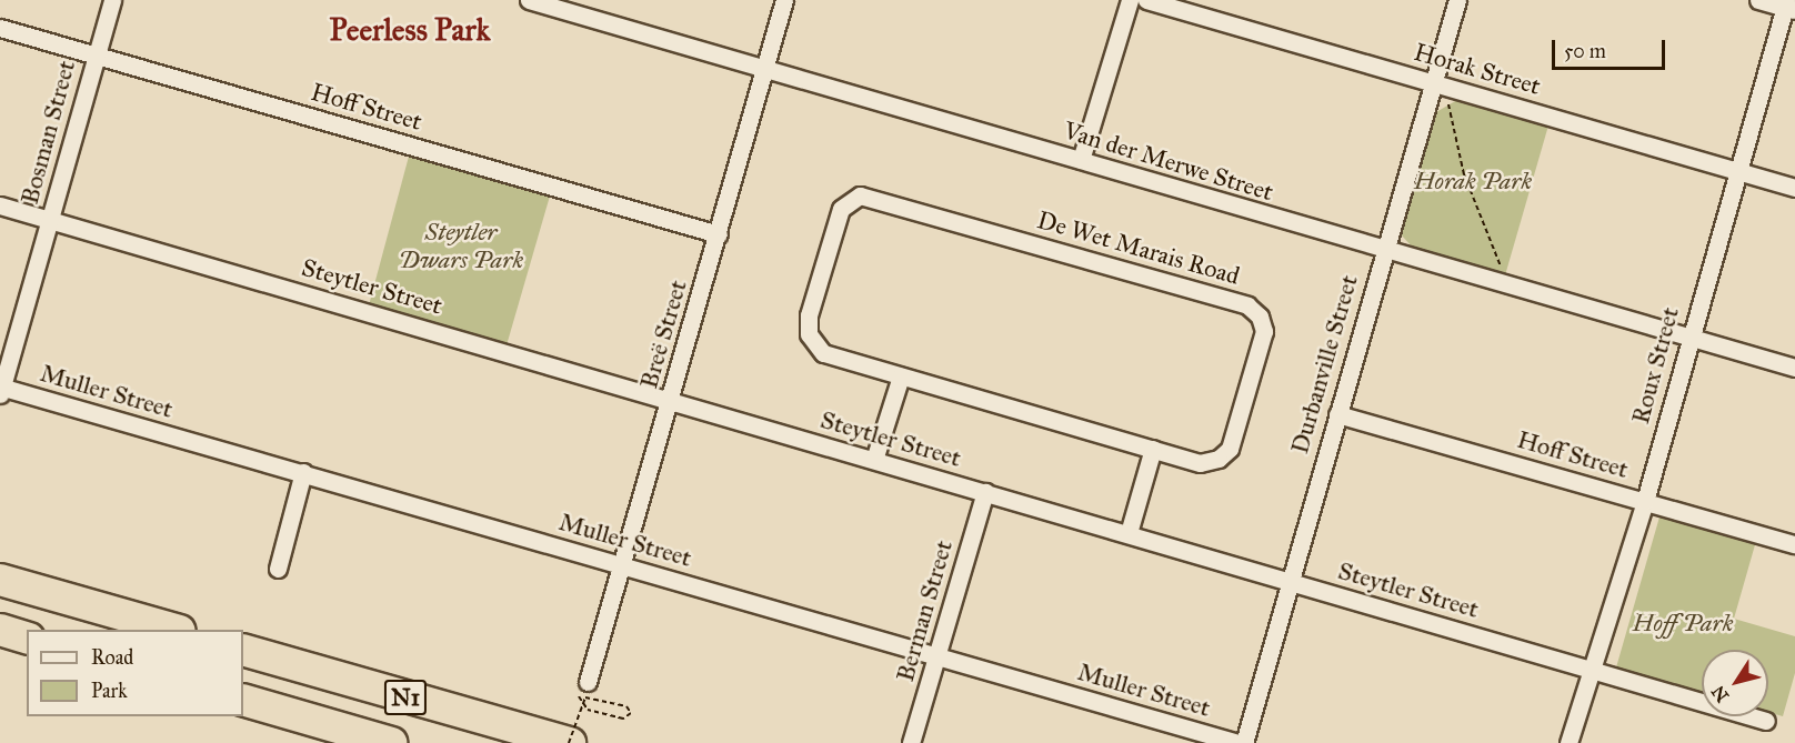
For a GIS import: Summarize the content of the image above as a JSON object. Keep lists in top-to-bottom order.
{
  "streets": {
    "highway": ["N1"],
    "street": [
      "Horak Street",
      "Hoff Street",
      "Bosman Street",
      "Van der Merwe Street",
      "De Wet Marais Road",
      "Steytler Street",
      "Breë Street",
      "Durbanville Street",
      "Roux Street",
      "Muller Street",
      "Berman Street"
    ]
  },
  "crossings": [
    ["Horak Street", "Durbanville Street"],
    ["Horak Street", "Roux Street"],
    ["Hoff Street", "Bosman Street"],
    ["Hoff Street", "Breë Street"],
    ["Hoff Street", "Durbanville Street"],
    ["Hoff Street", "Roux Street"],
    ["Bosman Street", "Steytler Street"],
    ["Bosman Street", "Muller Street"],
    ["Van der Merwe Street", "Breë Street"],
    ["Van der Merwe Street", "Durbanville Street"],
    ["Van der Merwe Street", "Roux Street"],
    ["Steytler Street", "Breë Street"],
    ["Steytler Street", "Durbanville Street"],
    ["Steytler Street", "Roux Street"],
    ["Steytler Street", "Berman Street"],
    ["Breë Street", "Muller Street"],
    ["Muller Street", "Berman Street"]
  ],
  "districts": ["Peerless Park"],
  "parks": ["Horak Park", "Steytler Dwars Park", "Hoff Park"],
  "legend": ["Road", "Park"],
  "scale_bar": "50 m",
  "north": "bottom left"
}
